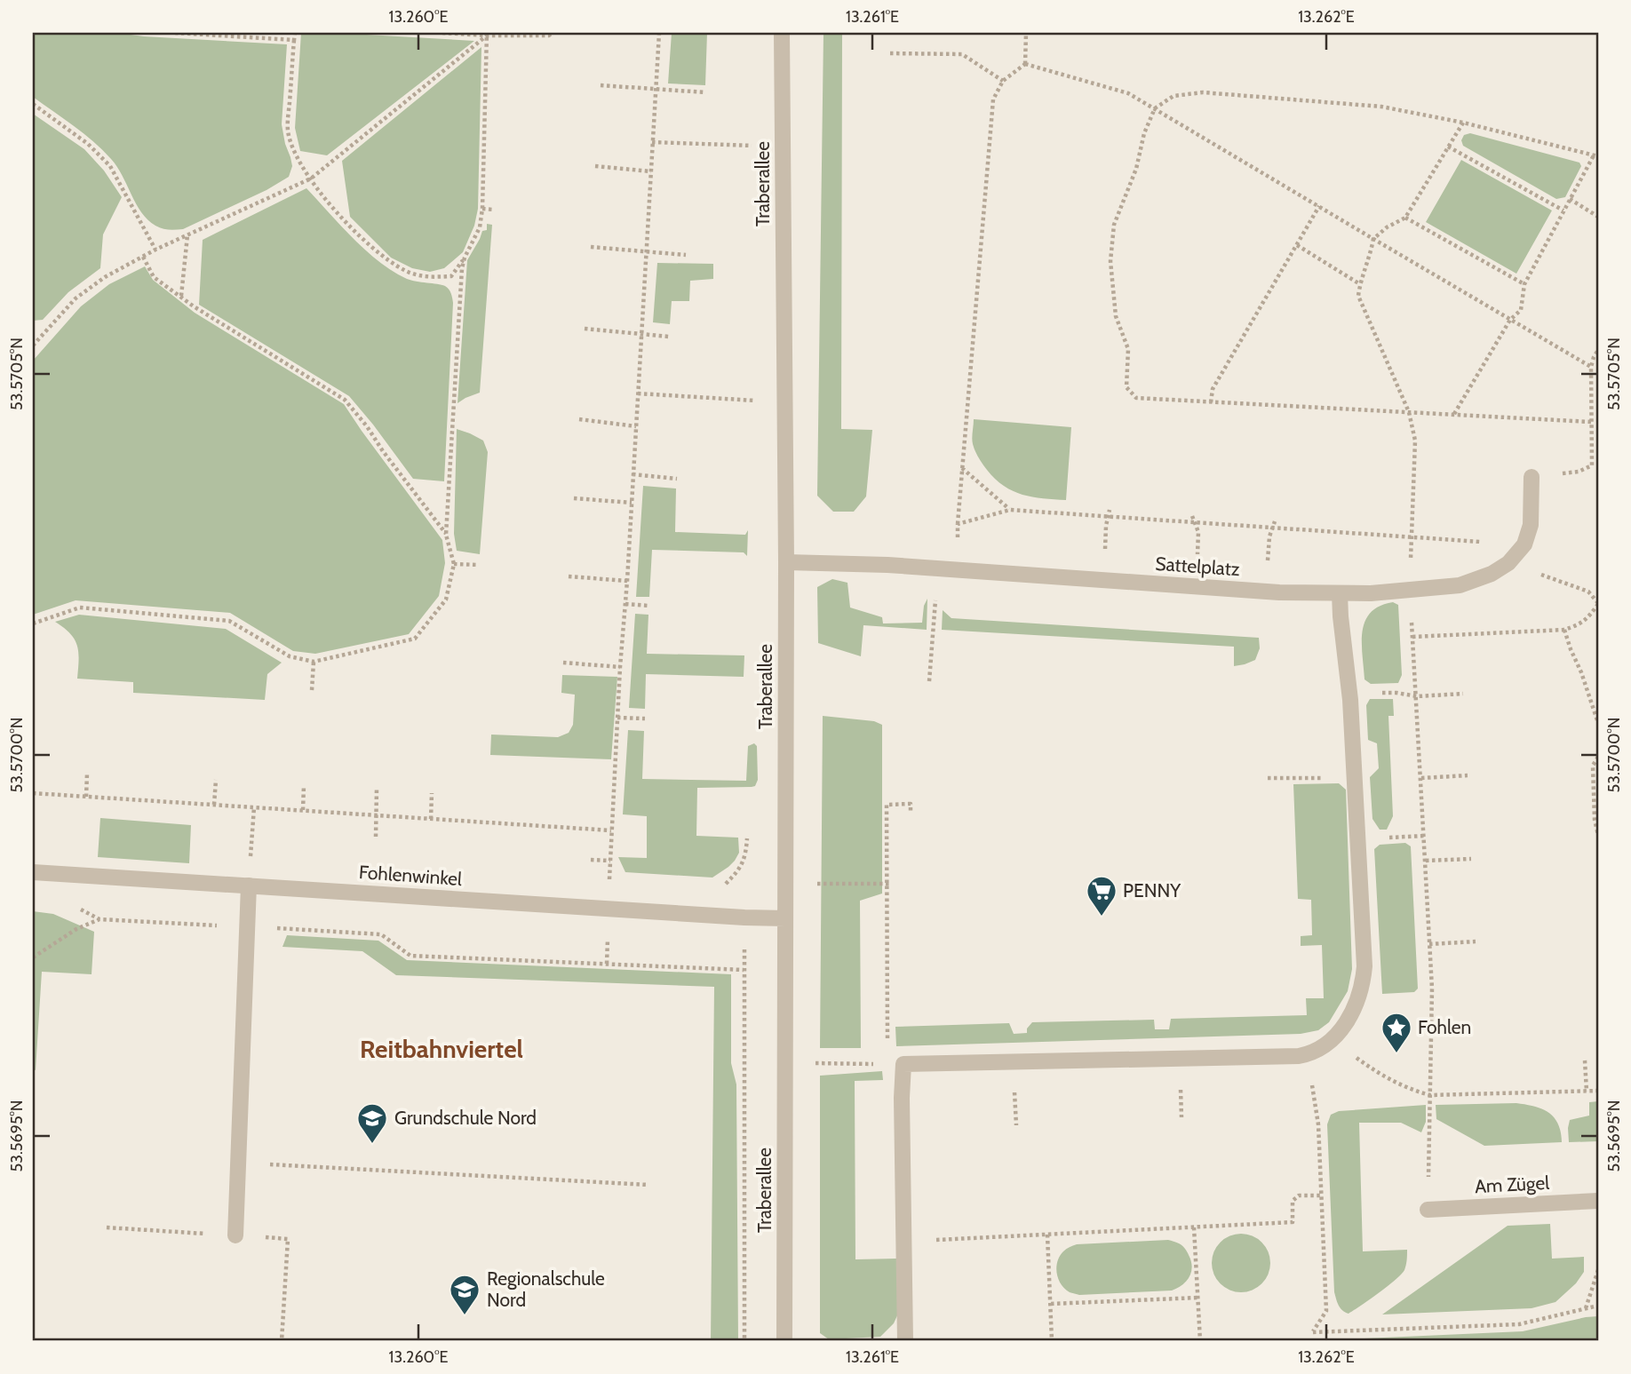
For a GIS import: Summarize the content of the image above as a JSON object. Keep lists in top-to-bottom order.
{
  "streets": {
    "street": [
      "Traberallee",
      "Sattelplatz",
      "Fohlenwinkel",
      "Am Zügel"
    ]
  },
  "crossings": [
    ["Traberallee", "Sattelplatz"],
    ["Traberallee", "Fohlenwinkel"]
  ],
  "districts": ["Reitbahnviertel"],
  "places": {
    "supermarket": ["PENNY"],
    "place": ["Fohlen"],
    "school or university": ["Grundschule Nord", "Regionalschule Nord"]
  },
  "coordinates": [
    "13.260°E",
    "13.261°E",
    "13.262°E",
    "53.5705°N",
    "53.5700°N",
    "53.5695°N"
  ]
}
